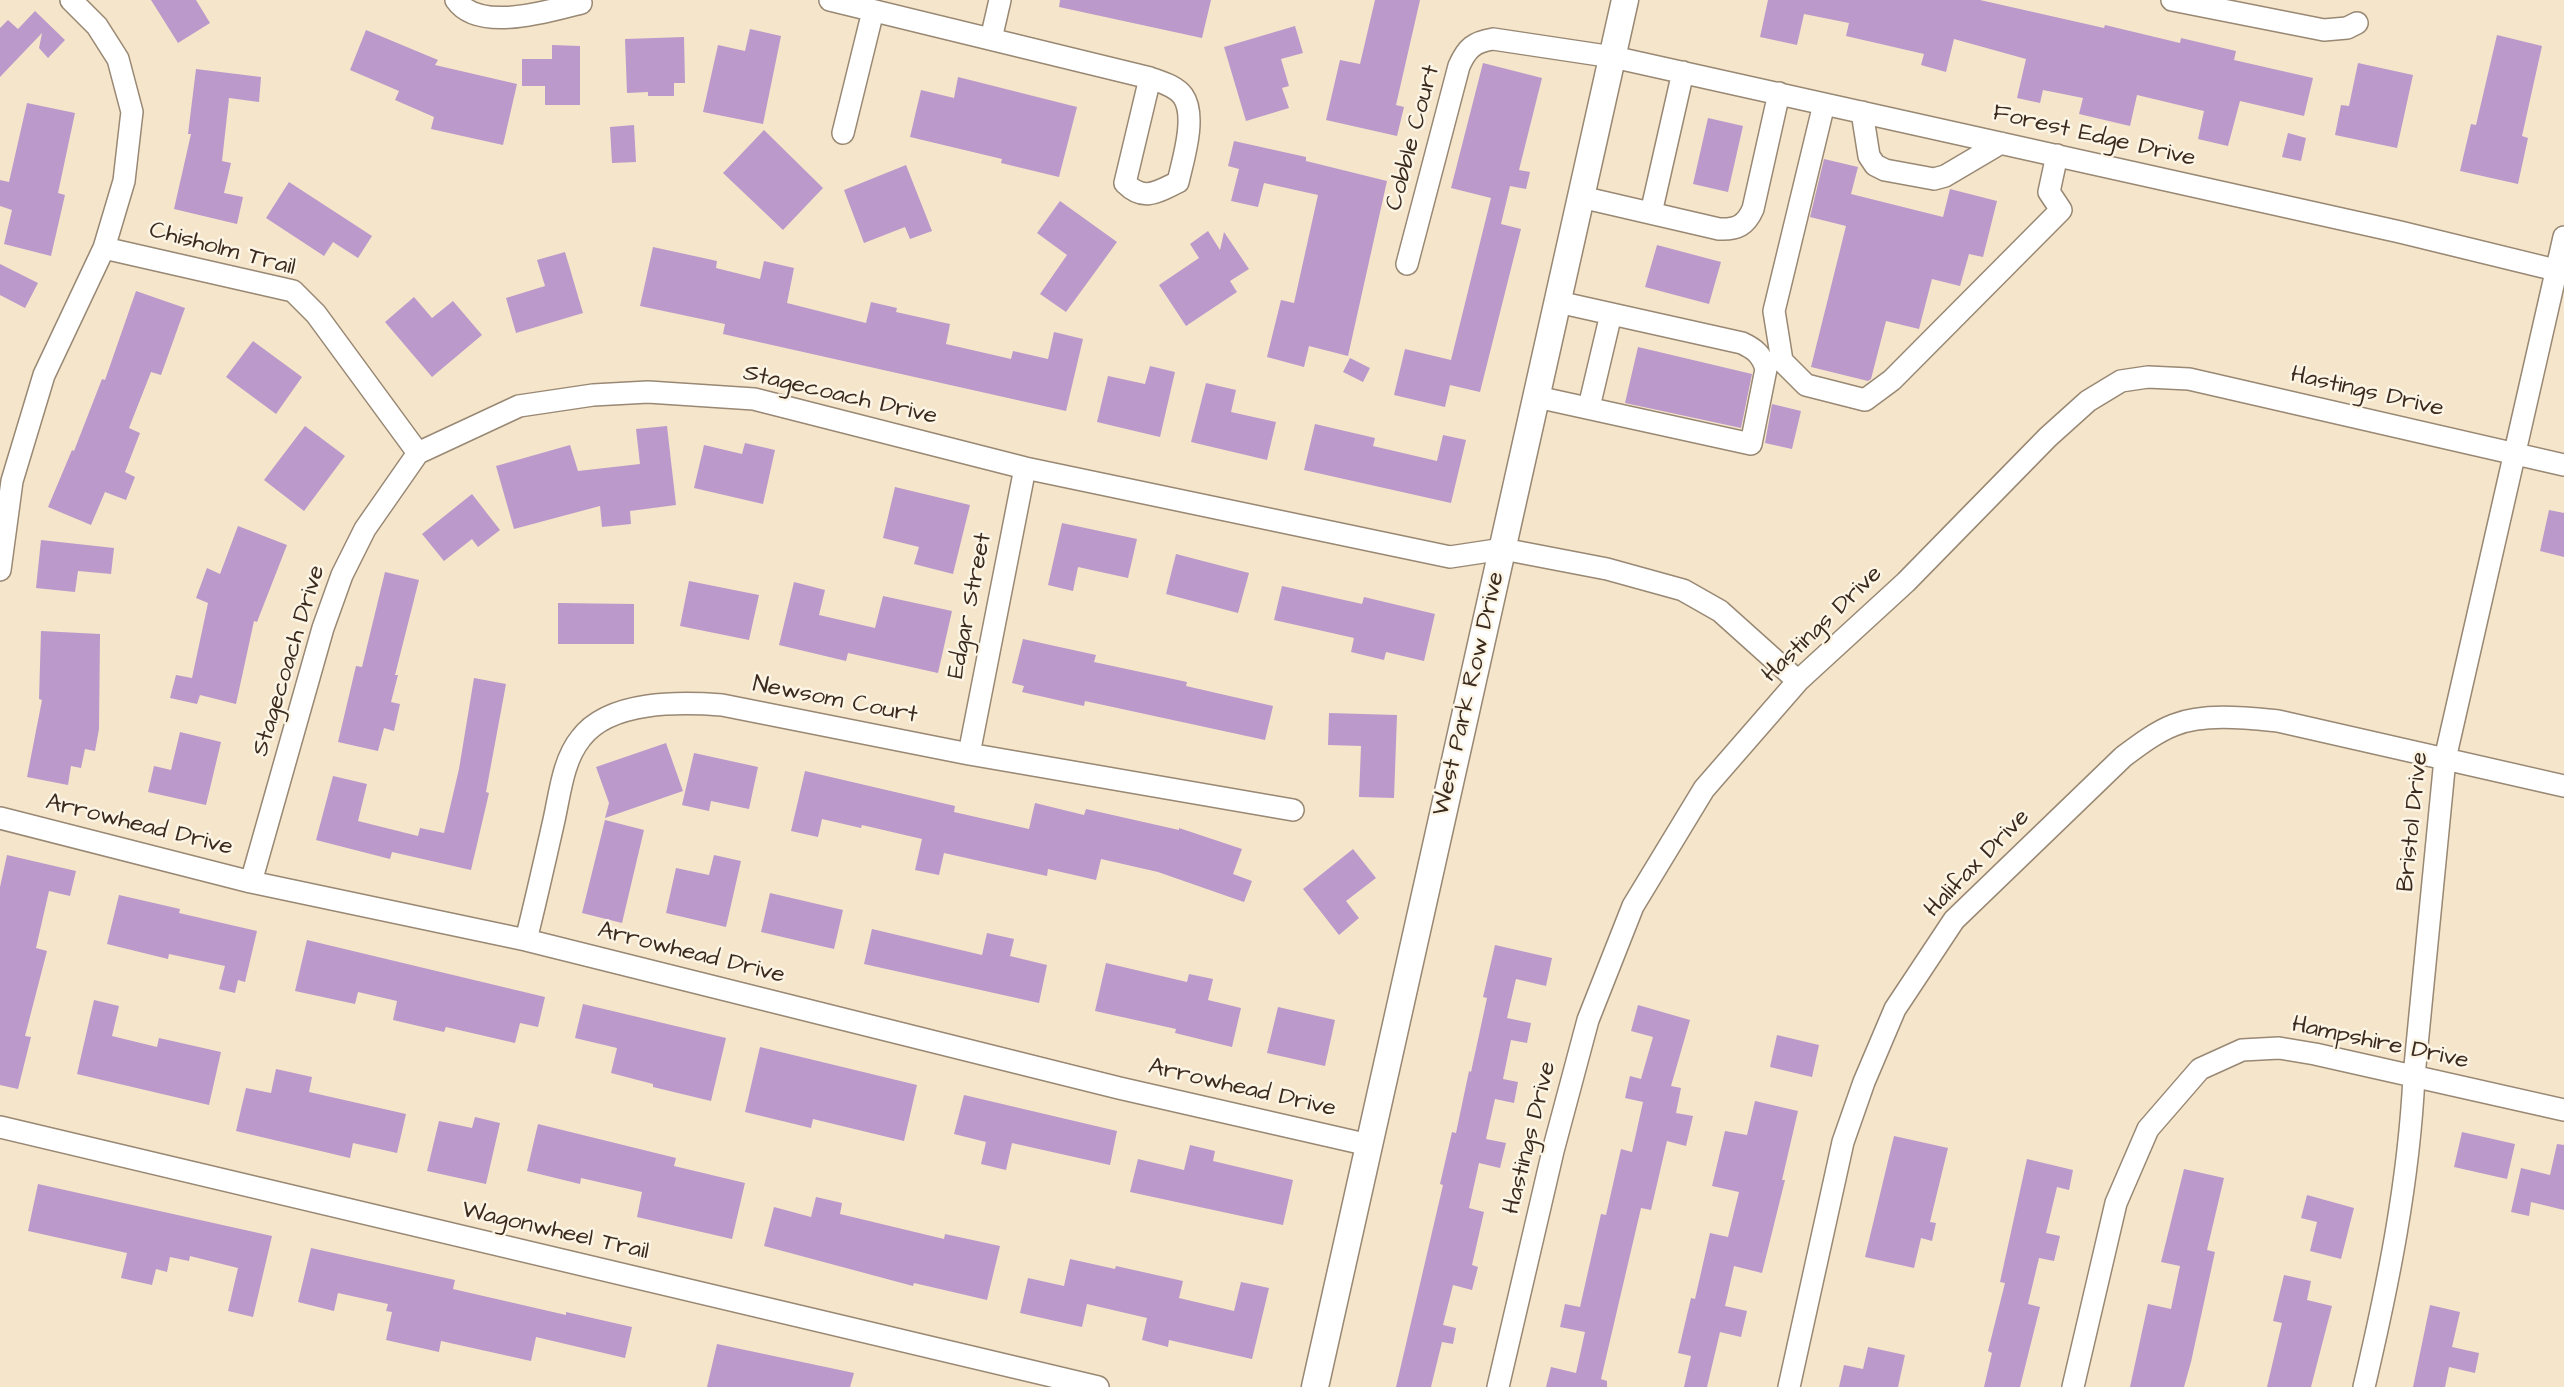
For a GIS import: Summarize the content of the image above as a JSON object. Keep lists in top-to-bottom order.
{
  "streets": {
    "main road": ["West Park Row Drive"],
    "street": [
      "Forest Edge Drive",
      "Cobble Court",
      "Chisholm Trail",
      "Hastings Drive",
      "Stagecoach Drive",
      "Edgar Street",
      "Newsom Court",
      "Bristol Drive",
      "Arrowhead Drive",
      "Halifax Drive",
      "Hampshire Drive",
      "Wagonwheel Trail"
    ]
  },
  "crossings": [
    ["Forest Edge Drive", "Cobble Court"],
    ["Forest Edge Drive", "West Park Row Drive"],
    ["Forest Edge Drive", "Bristol Drive"],
    ["Cobble Court", "West Park Row Drive"],
    ["Chisholm Trail", "Stagecoach Drive"],
    ["Hastings Drive", "Stagecoach Drive"],
    ["Hastings Drive", "Bristol Drive"],
    ["Stagecoach Drive", "Edgar Street"],
    ["Stagecoach Drive", "West Park Row Drive"],
    ["Stagecoach Drive", "Arrowhead Drive"],
    ["Edgar Street", "Newsom Court"],
    ["West Park Row Drive", "Arrowhead Drive"],
    ["Newsom Court", "Arrowhead Drive"],
    ["Bristol Drive", "Halifax Drive"],
    ["Bristol Drive", "Hampshire Drive"]
  ]
}
